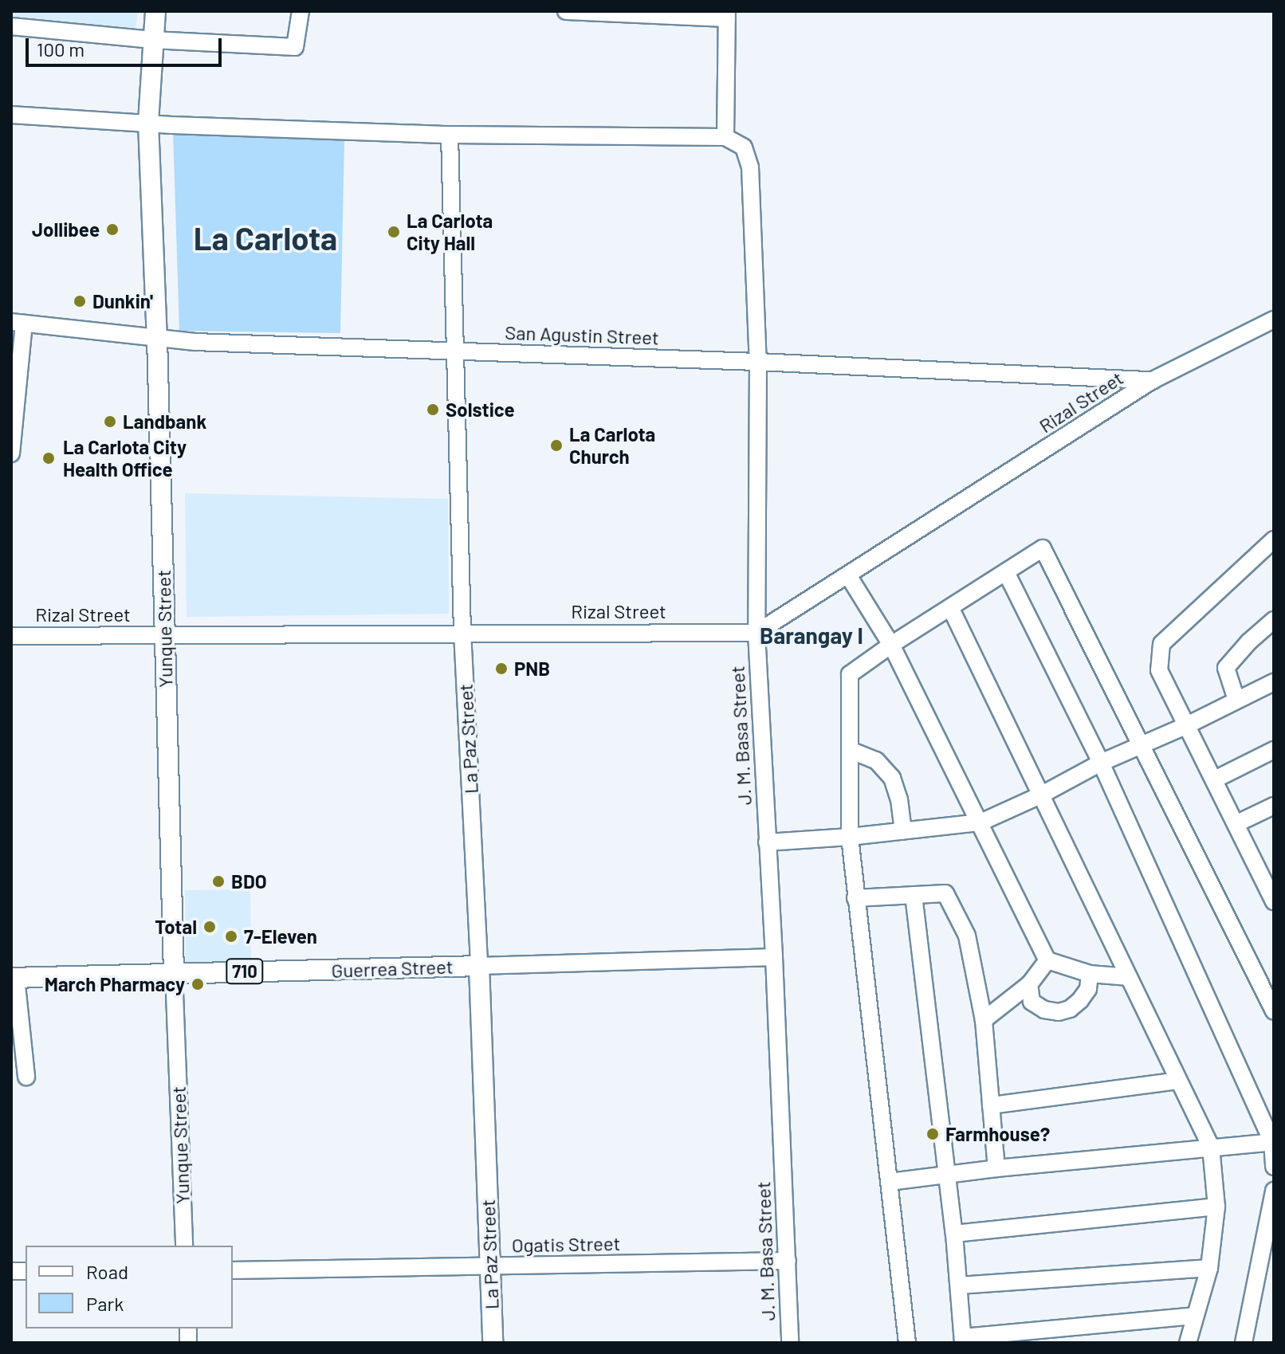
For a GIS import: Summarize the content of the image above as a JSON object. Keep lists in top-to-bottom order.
{
  "streets": {
    "main road": [
      "Yunque Street",
      "La Paz Street",
      "Guerrea Street",
      "710"
    ],
    "street": [
      "San Agustin Street",
      "Rizal Street",
      "J. M. Basa Street",
      "Ogatis Street"
    ]
  },
  "crossings": [
    ["San Agustin Street", "Rizal Street"],
    ["San Agustin Street", "Yunque Street"],
    ["San Agustin Street", "J. M. Basa Street"],
    ["San Agustin Street", "La Paz Street"],
    ["Rizal Street", "Yunque Street"],
    ["Rizal Street", "J. M. Basa Street"],
    ["Rizal Street", "La Paz Street"],
    ["Yunque Street", "Guerrea Street"],
    ["J. M. Basa Street", "Guerrea Street"],
    ["J. M. Basa Street", "Ogatis Street"],
    ["La Paz Street", "Guerrea Street"],
    ["La Paz Street", "Ogatis Street"]
  ],
  "districts": ["La Carlota", "Barangay I"],
  "places": [
    "Jollibee",
    "La Carlota City Hall",
    "Dunkin'",
    "Solstice",
    "Landbank",
    "La Carlota Church",
    "La Carlota City Health Office",
    "PNB",
    "BDO",
    "Total",
    "7-Eleven",
    "March Pharmacy",
    "Farmhouse?"
  ],
  "legend": ["Road", "Park"],
  "scale_bar": "100 m"
}
